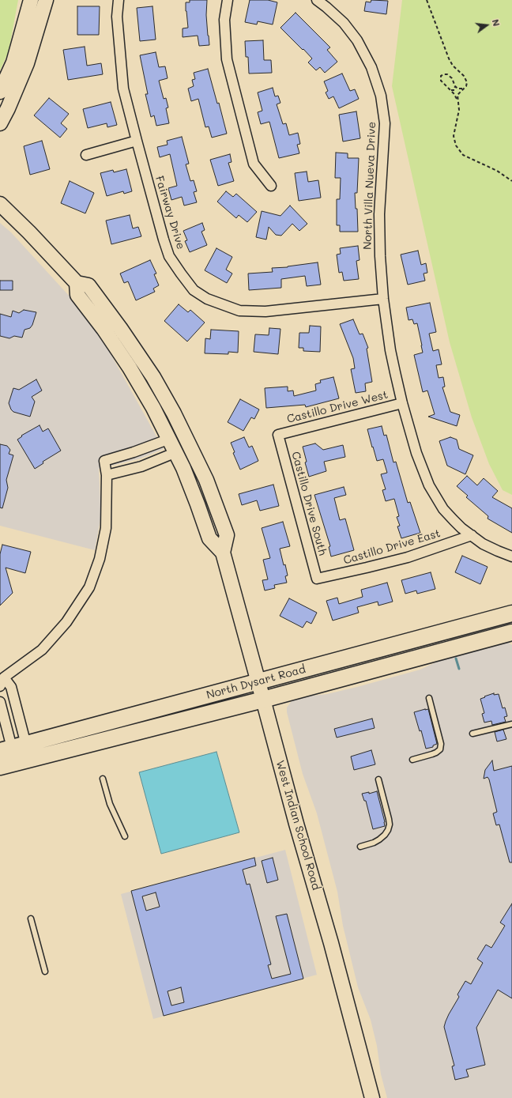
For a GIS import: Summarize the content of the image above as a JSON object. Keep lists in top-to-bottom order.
{
  "streets": {
    "main road": ["North Dysart Road", "West Indian School Road"],
    "street": [
      "North Villa Nueva Drive",
      "Fairway Drive",
      "Castillo Drive West",
      "Castillo Drive South",
      "Castillo Drive East"
    ]
  },
  "crossings": [
    ["North Villa Nueva Drive", "Fairway Drive"],
    ["North Villa Nueva Drive", "Castillo Drive West"],
    ["North Villa Nueva Drive", "Castillo Drive East"],
    ["Castillo Drive West", "Castillo Drive South"],
    ["Castillo Drive South", "Castillo Drive East"],
    ["North Dysart Road", "West Indian School Road"]
  ],
  "north": "right"
}
